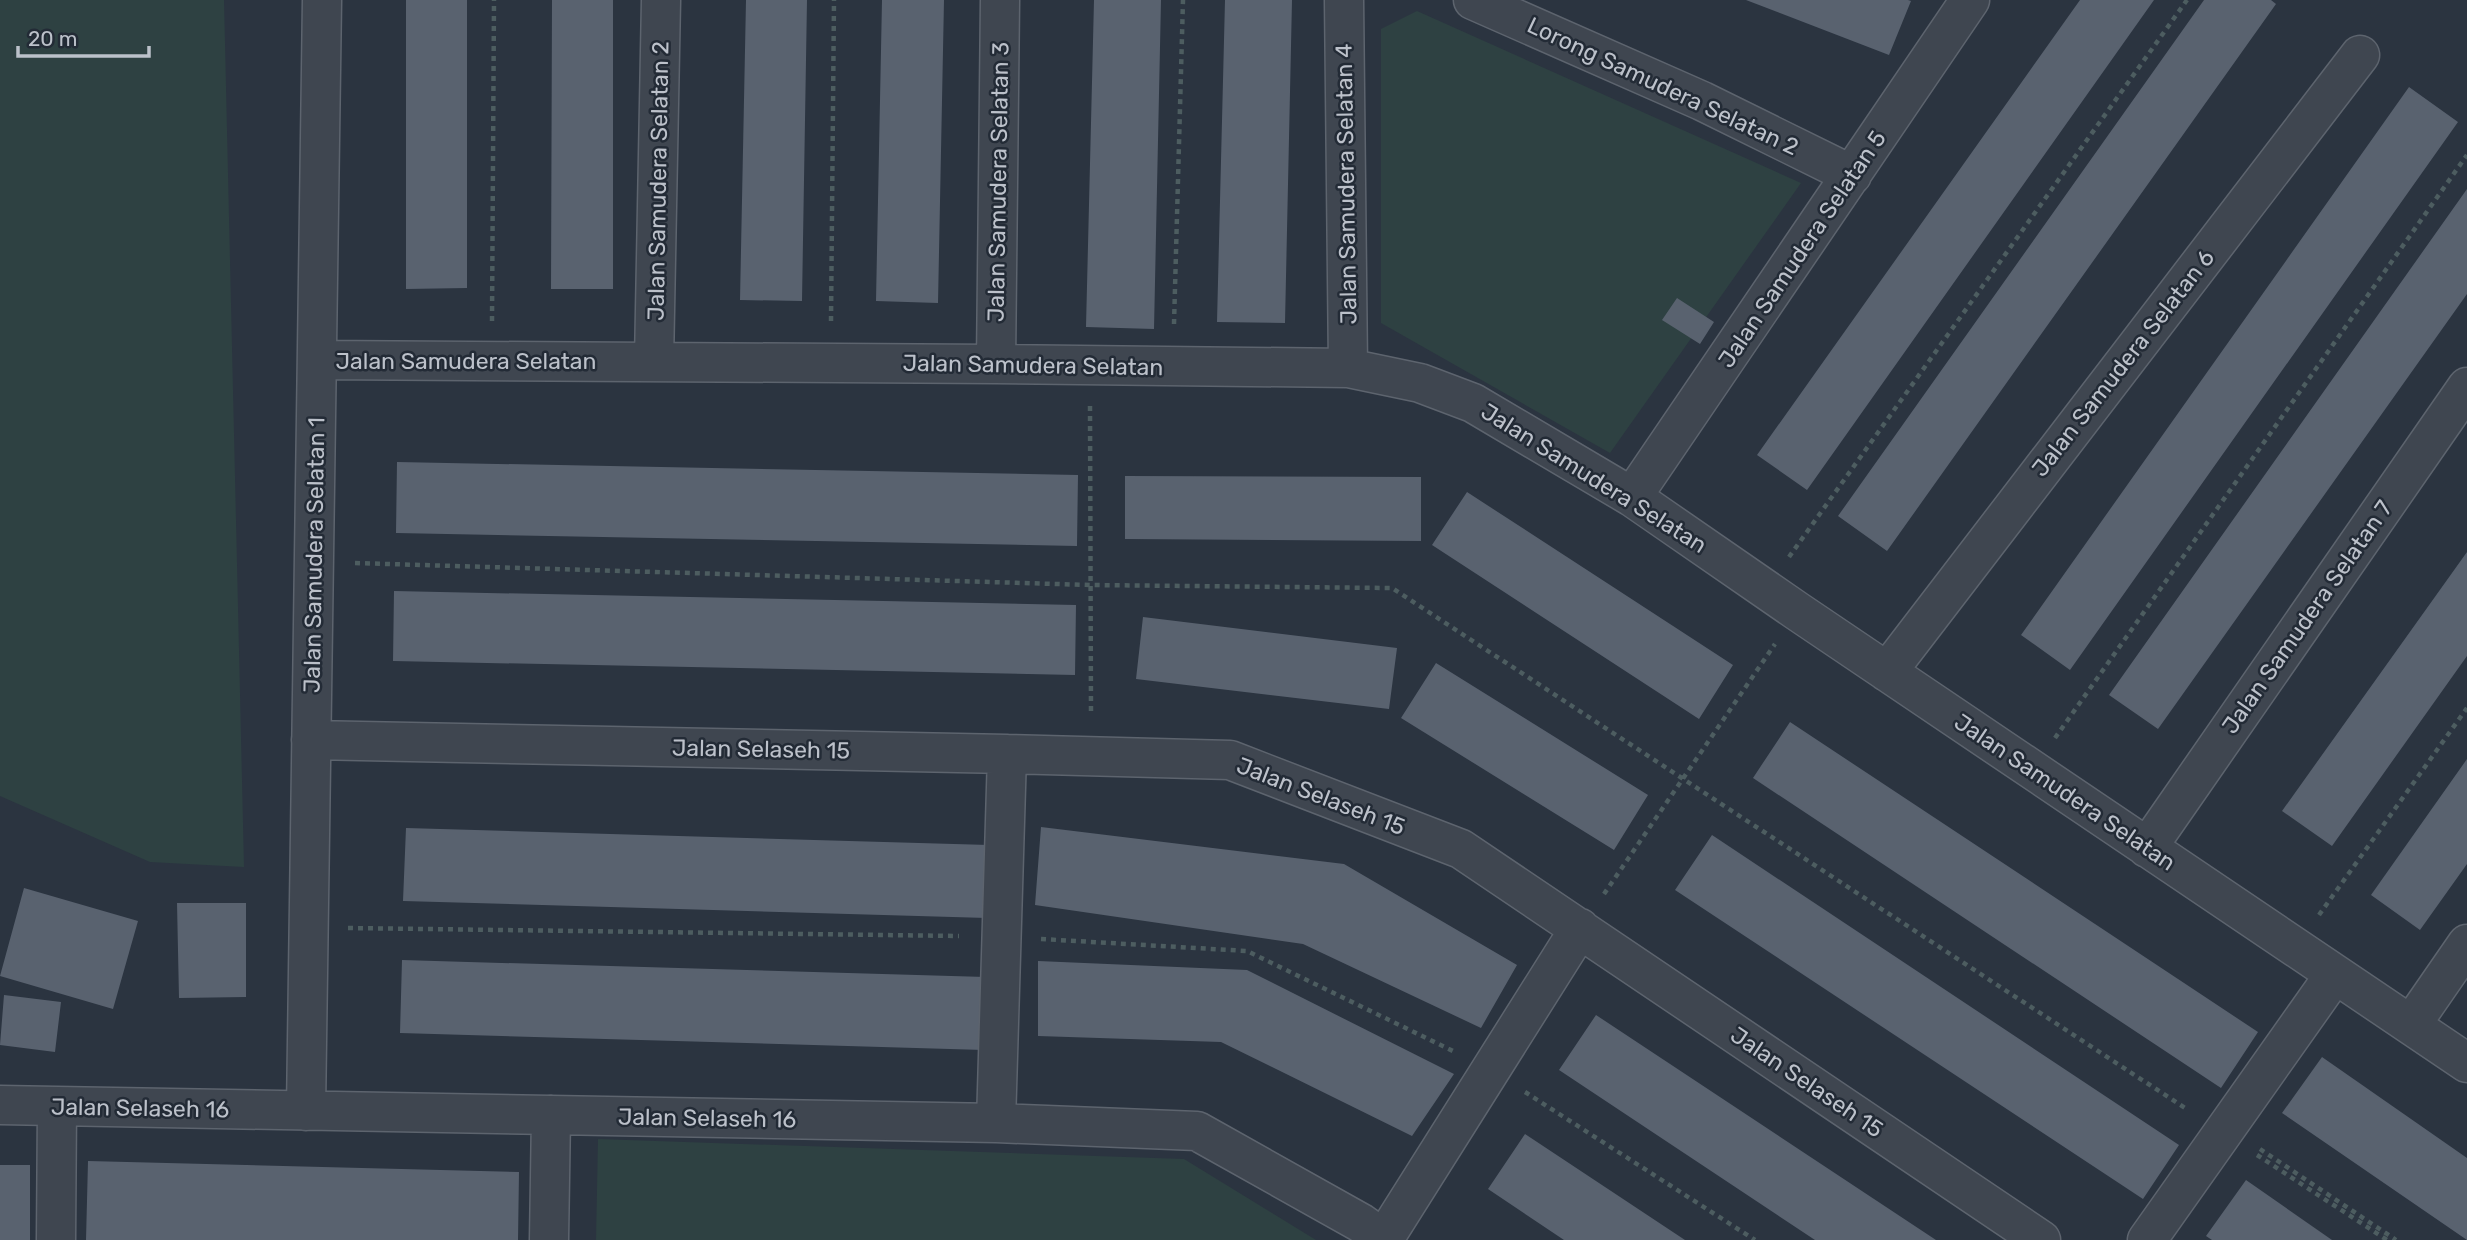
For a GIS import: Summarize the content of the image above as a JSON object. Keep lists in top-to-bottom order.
{
  "streets": {
    "street": [
      "Lorong Samudera Selatan 2",
      "Jalan Samudera Selatan 2",
      "Jalan Samudera Selatan 3",
      "Jalan Samudera Selatan 4",
      "Jalan Samudera Selatan 5",
      "Jalan Samudera Selatan",
      "Jalan Samudera Selatan 6",
      "Jalan Samudera Selatan 1",
      "Jalan Samudera Selatan 7",
      "Jalan Selaseh 15",
      "Jalan Selaseh 16"
    ]
  },
  "crossings": [
    ["Lorong Samudera Selatan 2", "Jalan Samudera Selatan 5"],
    ["Jalan Samudera Selatan 2", "Jalan Samudera Selatan"],
    ["Jalan Samudera Selatan 3", "Jalan Samudera Selatan"],
    ["Jalan Samudera Selatan 4", "Jalan Samudera Selatan"],
    ["Jalan Samudera Selatan 5", "Jalan Samudera Selatan"],
    ["Jalan Samudera Selatan", "Jalan Samudera Selatan 6"],
    ["Jalan Samudera Selatan", "Jalan Samudera Selatan 1"],
    ["Jalan Samudera Selatan", "Jalan Samudera Selatan 7"],
    ["Jalan Samudera Selatan 1", "Jalan Selaseh 15"],
    ["Jalan Samudera Selatan 1", "Jalan Selaseh 16"]
  ],
  "scale_bar": "20 m"
}
